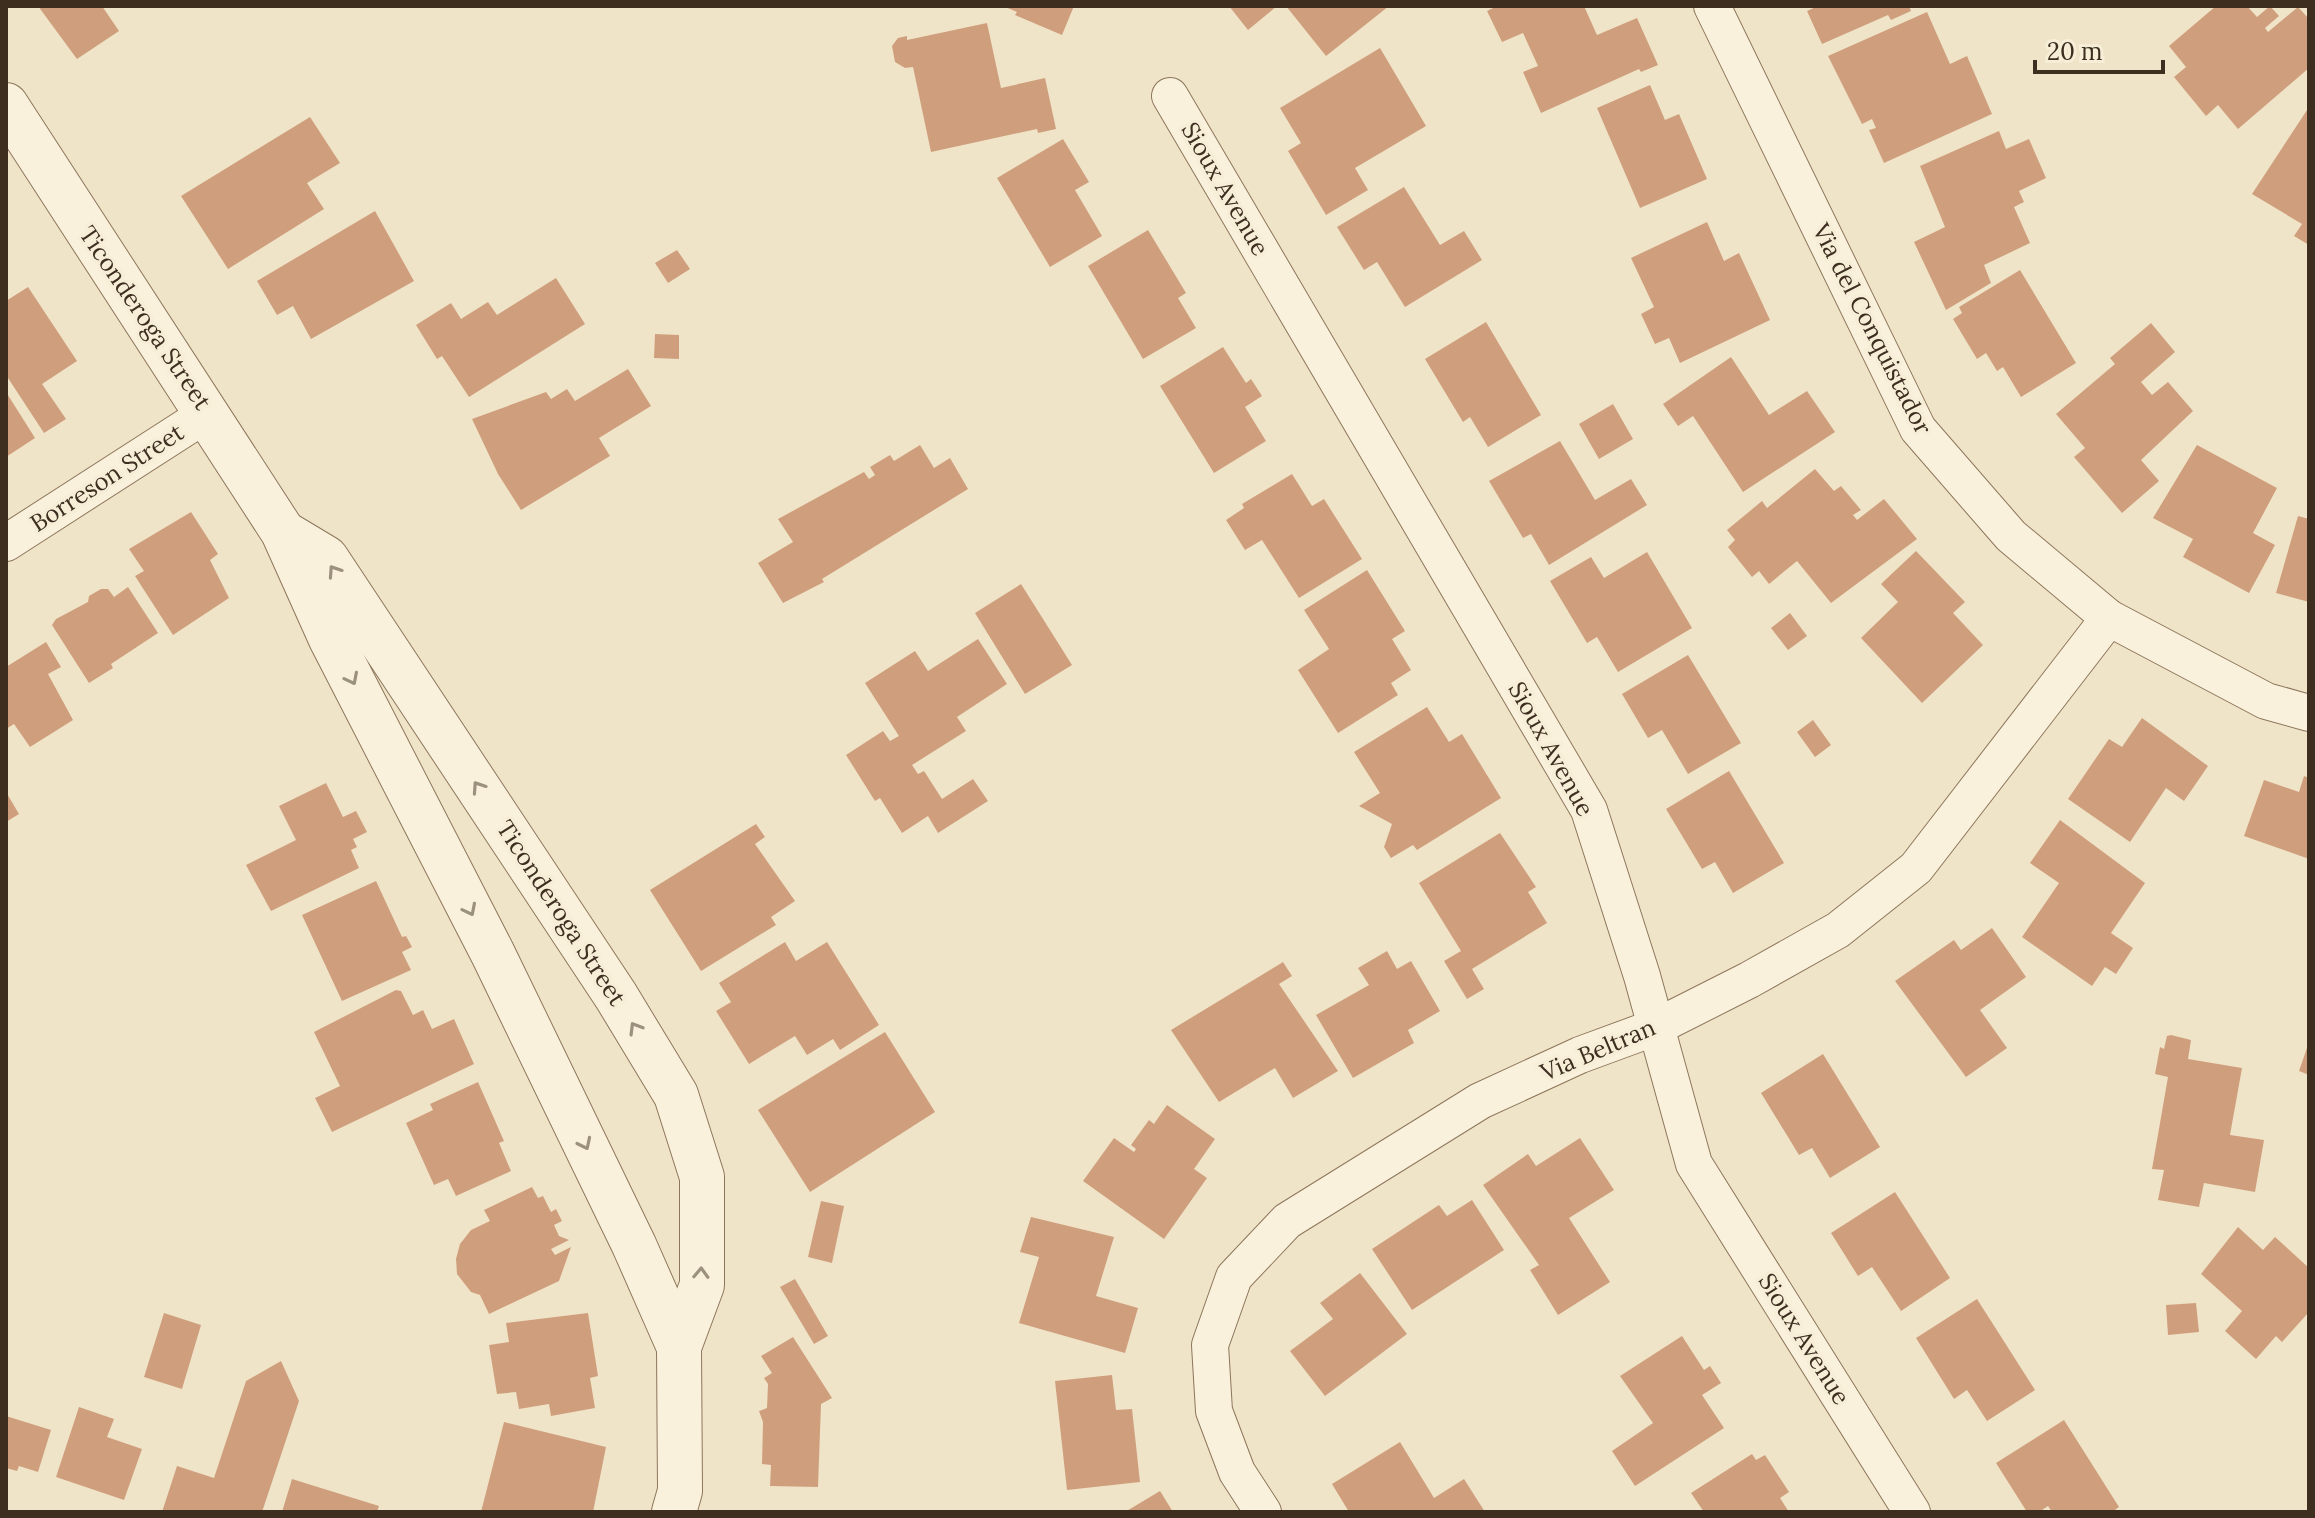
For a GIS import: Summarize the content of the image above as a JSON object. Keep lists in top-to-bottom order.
{
  "streets": {
    "street": [
      "Sioux Avenue",
      "Ticonderoga Street",
      "Via del Conquistador",
      "Borreson Street",
      "Via Beltran"
    ]
  },
  "crossings": [
    ["Sioux Avenue", "Via Beltran"],
    ["Ticonderoga Street", "Borreson Street"],
    ["Via del Conquistador", "Via Beltran"]
  ],
  "scale_bar": "20 m"
}
